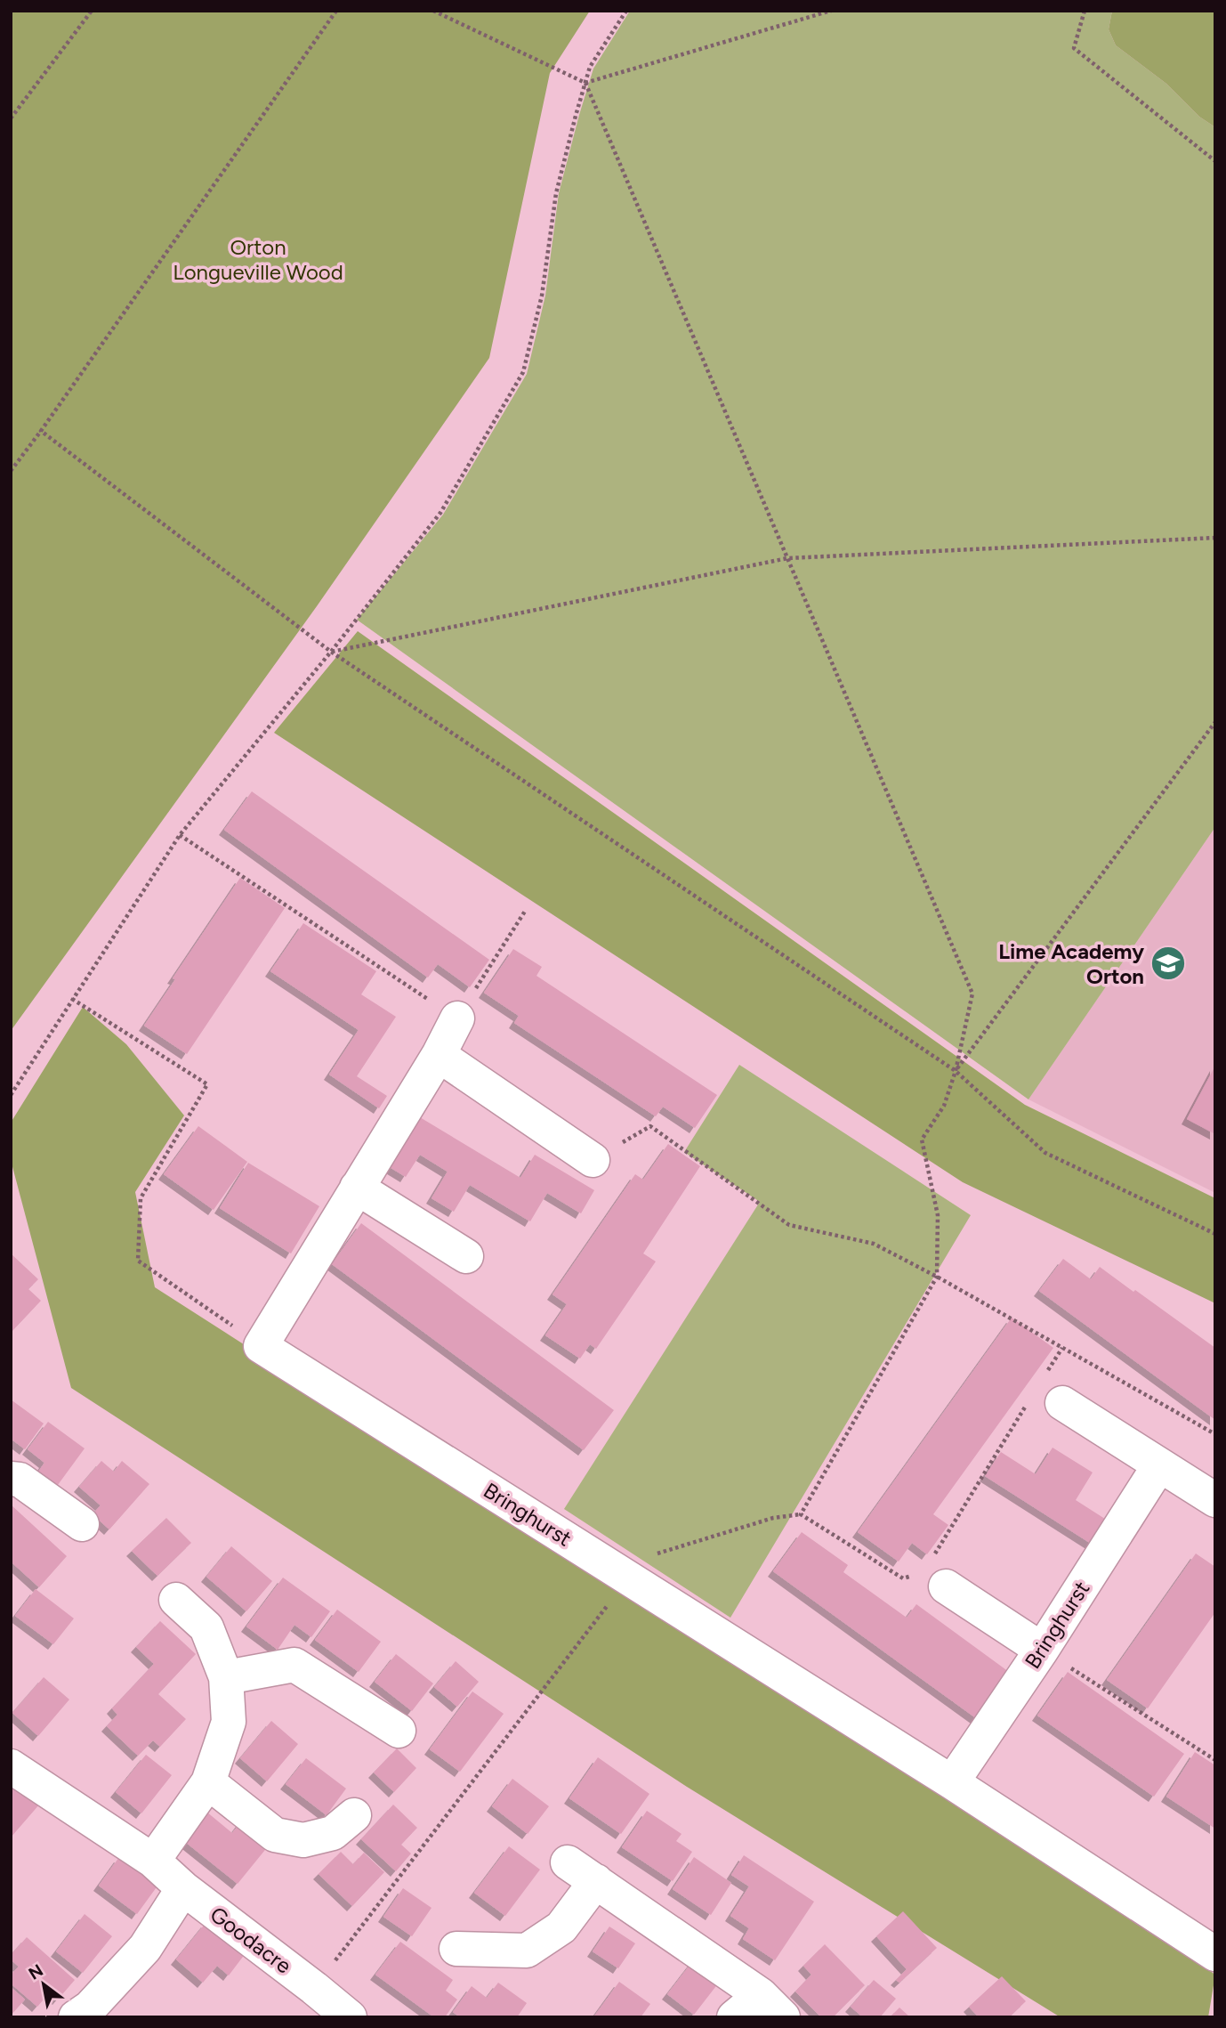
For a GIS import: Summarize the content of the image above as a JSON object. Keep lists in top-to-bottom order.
{
  "streets": {
    "street": ["Bringhurst", "Goodacre"]
  },
  "parks": ["Orton Longueville Wood"],
  "places": {
    "school or university": ["Lime Academy Orton"]
  },
  "north": "top left"
}
